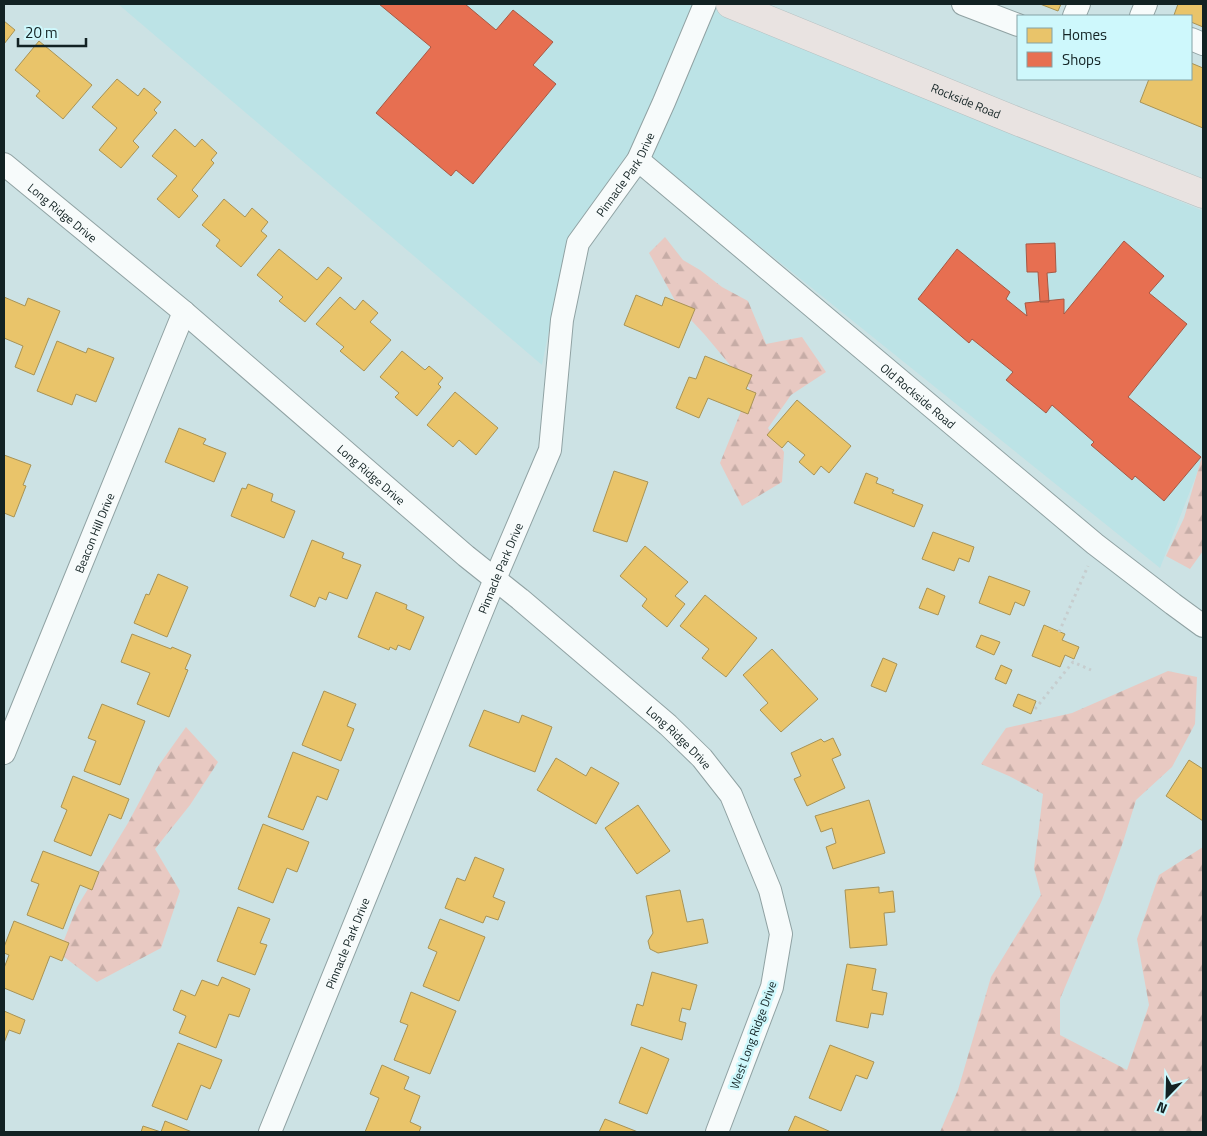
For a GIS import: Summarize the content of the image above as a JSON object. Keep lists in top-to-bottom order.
{
  "streets": {
    "main road": ["Rockside Road"],
    "street": [
      "Pinnacle Park Drive",
      "Long Ridge Drive",
      "Old Rockside Road",
      "Beacon Hill Drive",
      "West Long Ridge Drive"
    ]
  },
  "crossings": [
    ["Pinnacle Park Drive", "Long Ridge Drive"],
    ["Pinnacle Park Drive", "Old Rockside Road"],
    ["Long Ridge Drive", "Beacon Hill Drive"],
    ["Long Ridge Drive", "West Long Ridge Drive"]
  ],
  "legend": ["Homes", "Shops"],
  "scale_bar": "20 m",
  "north": "bottom left"
}
